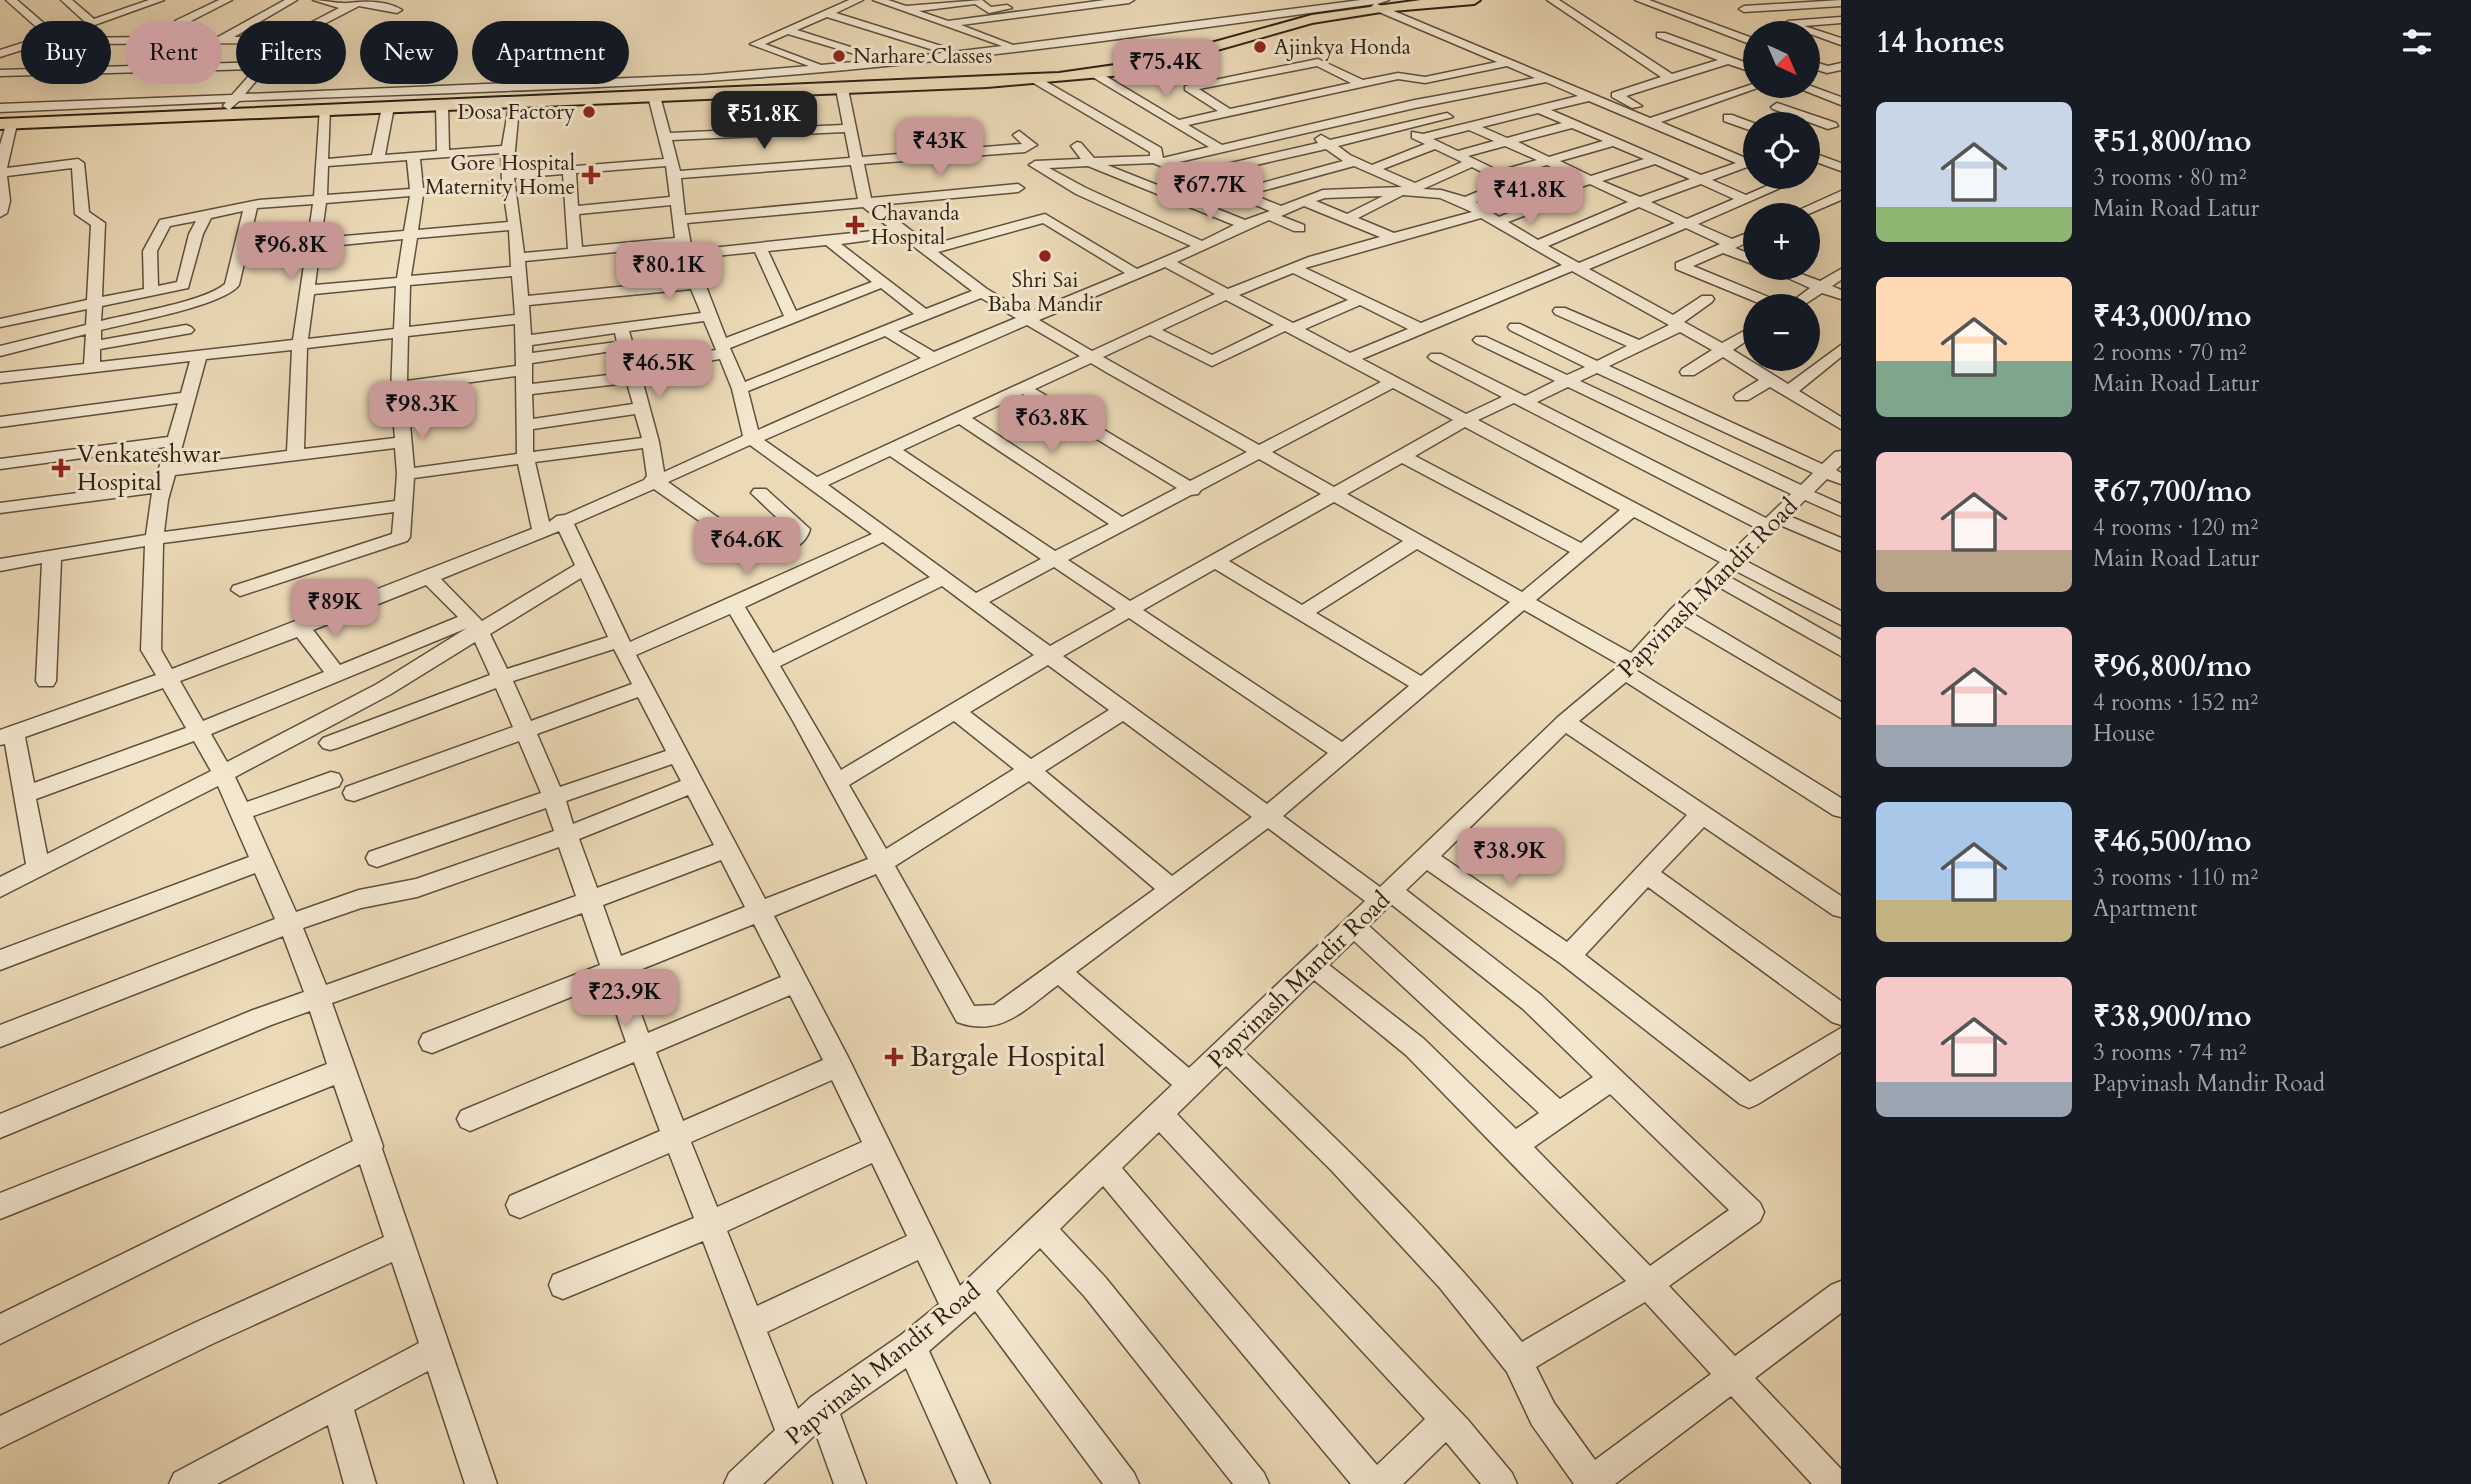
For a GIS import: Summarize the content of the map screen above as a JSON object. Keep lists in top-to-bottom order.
{
  "streets": {
    "street": ["Papvinash Mandir Road"]
  },
  "places": {
    "other": [
      "Ajinkya Honda",
      "Narhare Classes",
      "Dosa Factory",
      "Shri Sai Baba Mandir"
    ],
    "health": [
      "Gore Hospital Maternity Home",
      "Chavanda Hospital",
      "Venkateshwar Hospital",
      "Bargale Hospital"
    ]
  },
  "north": "bottom right",
  "page": {
    "heading": "14 homes",
    "map_buttons": ["+", "−"],
    "chip": [
      "Buy",
      "Rent",
      "Filters",
      "New",
      "Apartment"
    ],
    "price": [
      "₹75.4K",
      "₹51.8K",
      "₹43K",
      "₹67.7K",
      "₹41.8K",
      "₹96.8K",
      "₹80.1K",
      "₹46.5K",
      "₹98.3K",
      "₹63.8K",
      "₹64.6K",
      "₹89K",
      "₹38.9K",
      "₹23.9K"
    ],
    "list": [
      {
        "name": "₹51,800/mo",
        "note": "3 rooms · 80 m² · Main Road Latur"
      },
      {
        "name": "₹43,000/mo",
        "note": "2 rooms · 70 m² · Main Road Latur"
      },
      {
        "name": "₹67,700/mo",
        "note": "4 rooms · 120 m² · Main Road Latur"
      },
      {
        "name": "₹96,800/mo",
        "note": "4 rooms · 152 m² · House"
      },
      {
        "name": "₹46,500/mo",
        "note": "3 rooms · 110 m² · Apartment"
      },
      {
        "name": "₹38,900/mo",
        "note": "3 rooms · 74 m² · Papvinash Mandir Road"
      }
    ]
  }
}
